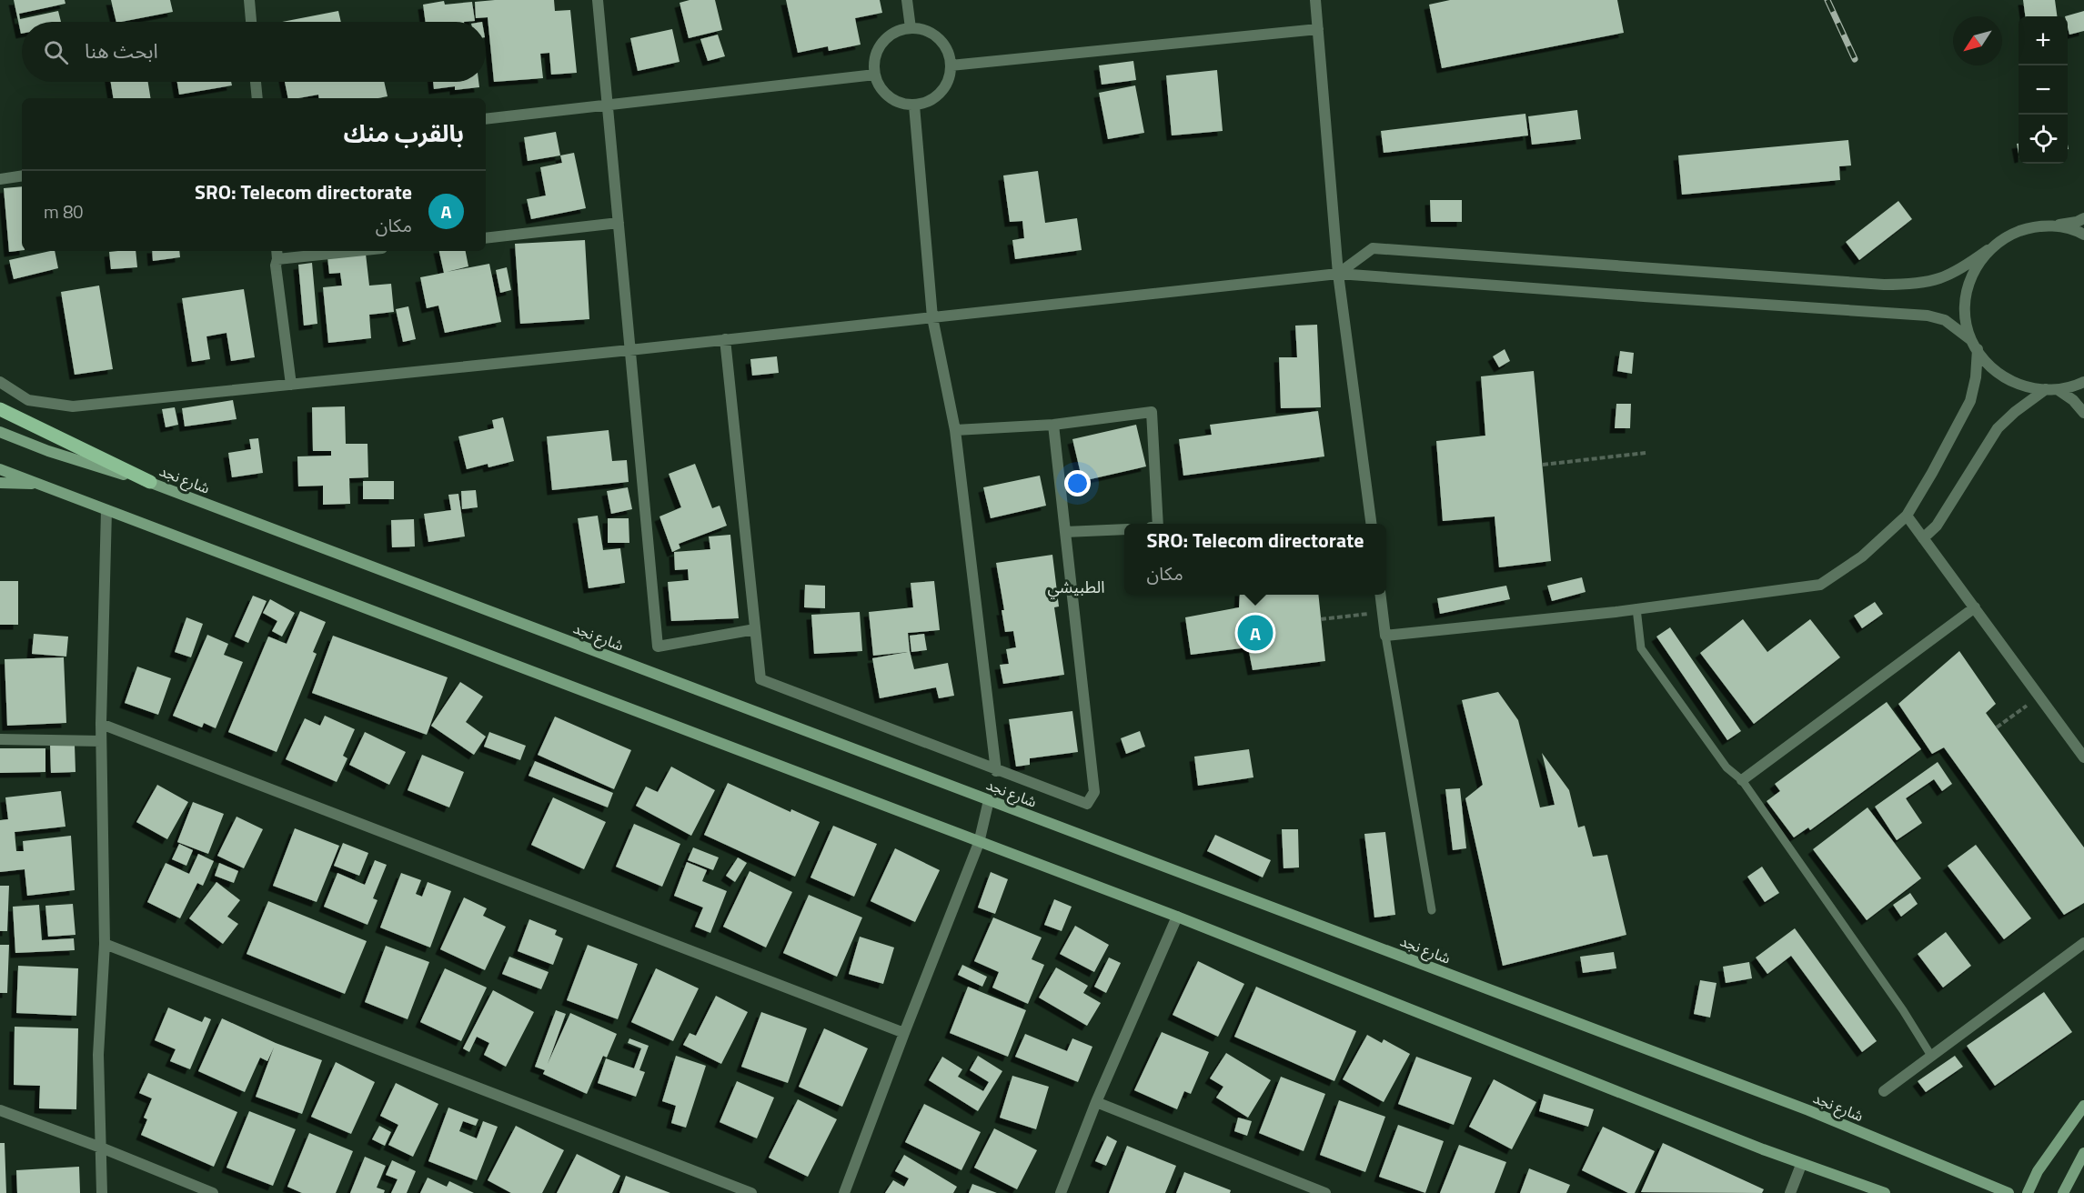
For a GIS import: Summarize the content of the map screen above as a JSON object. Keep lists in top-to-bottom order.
{
  "streets": {
    "street": ["شارع نجد"]
  },
  "districts": ["الطبيشي"],
  "north": "bottom left",
  "page": {
    "map_buttons": ["+", "−"],
    "search": "ابحث هنا",
    "heading": "بالقرب منك",
    "list": [
      {
        "mark": "A",
        "name": "SRO: Telecom directorate",
        "note": "مكان",
        "value": "80 m"
      }
    ],
    "popup": ["SRO: Telecom directorate", "مكان"],
    "pins": "A"
  }
}
